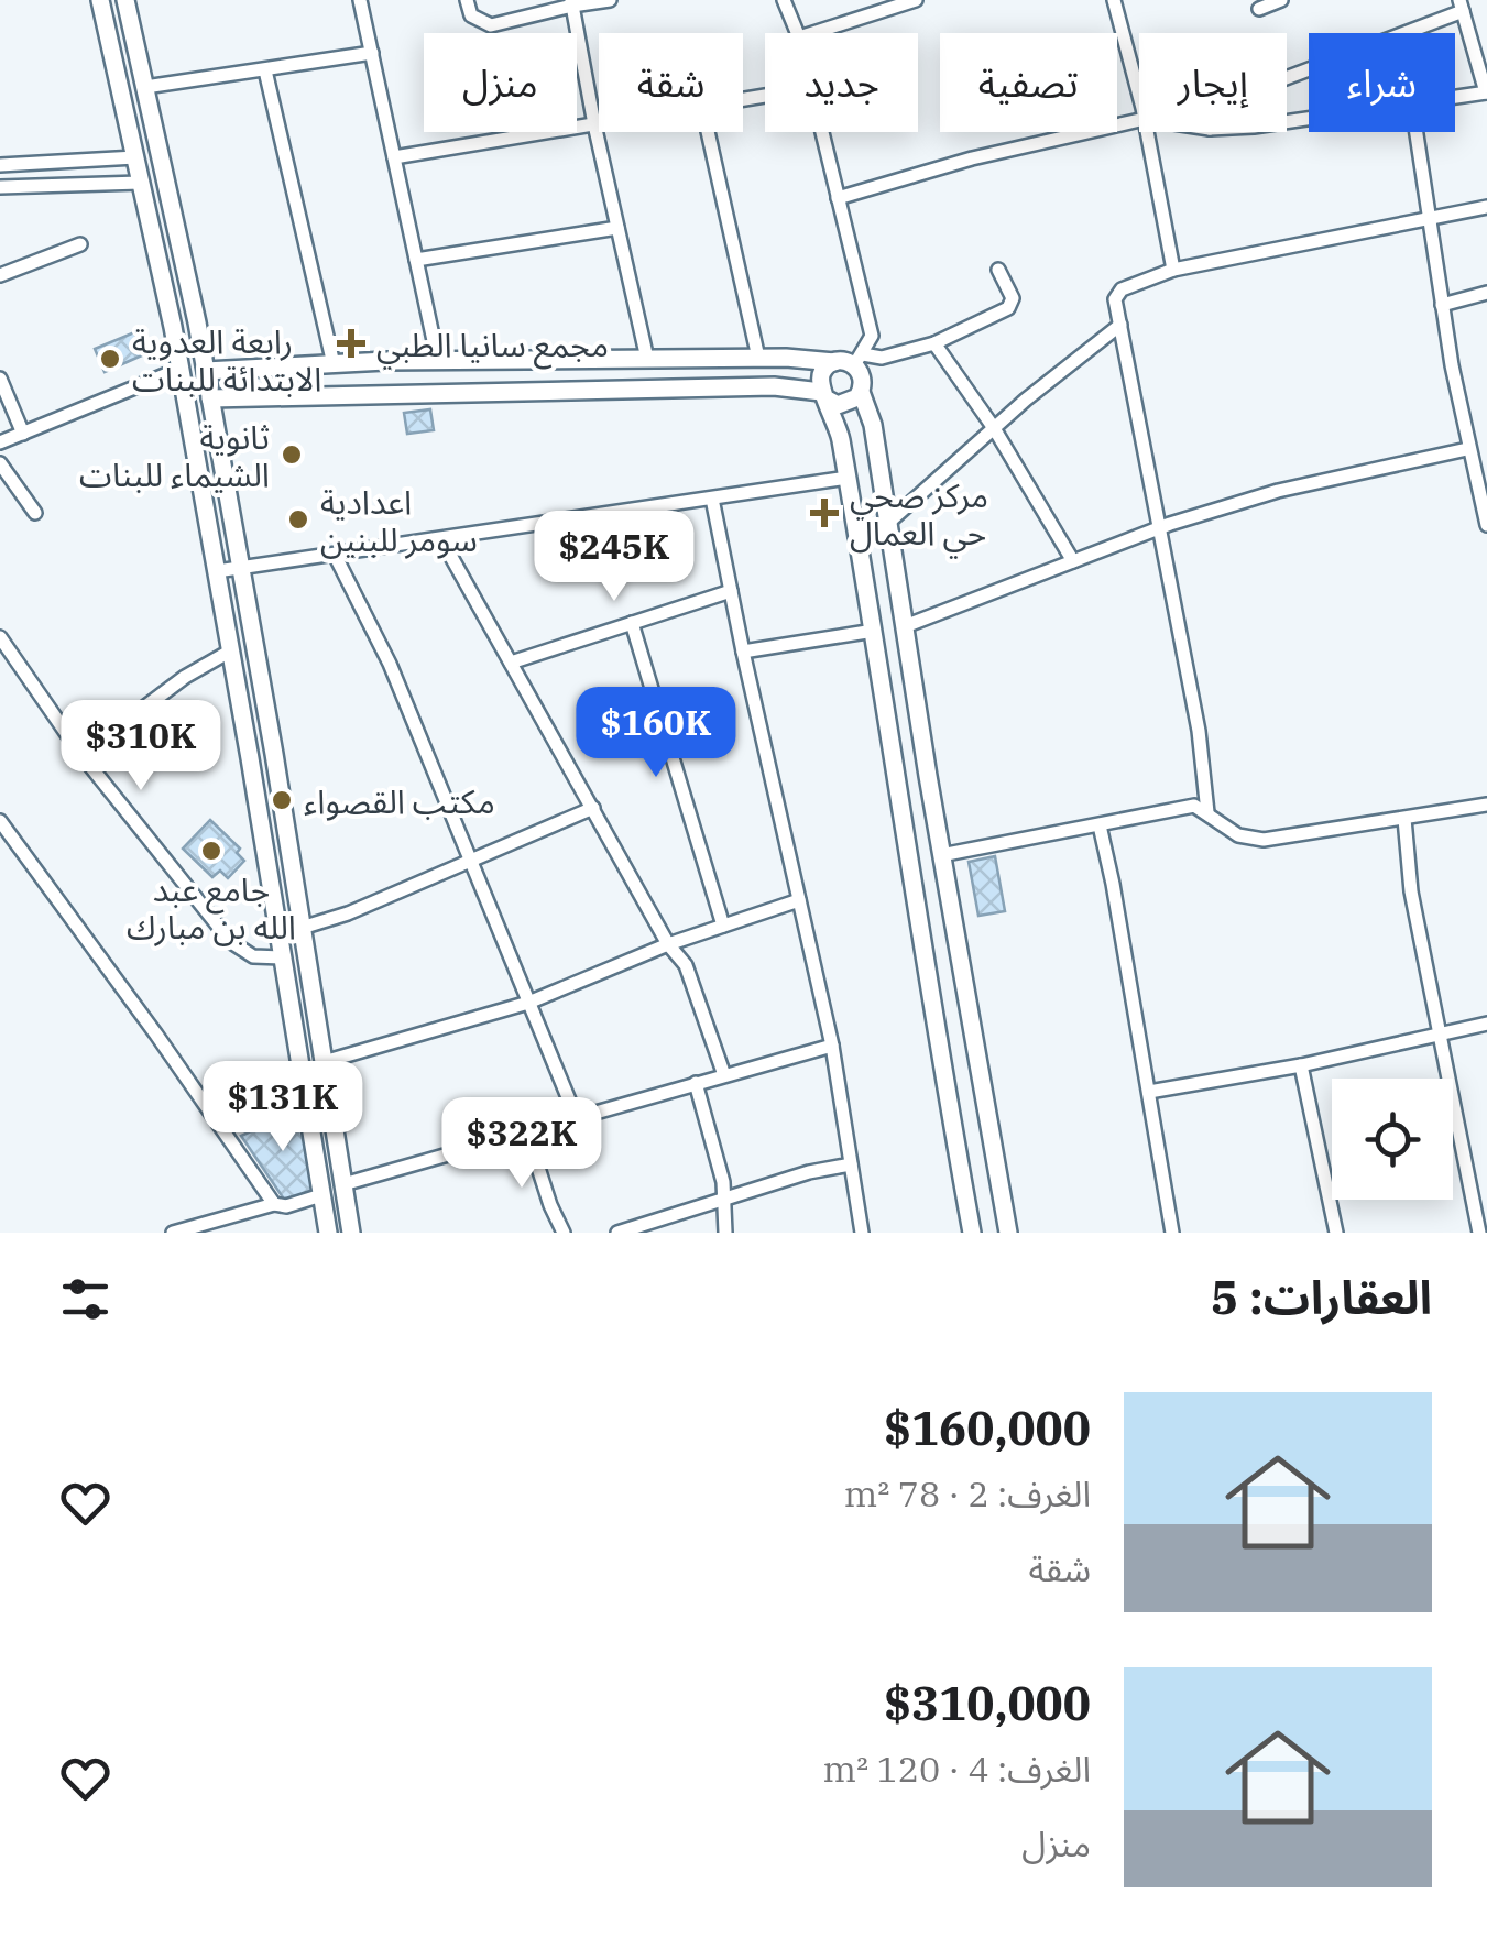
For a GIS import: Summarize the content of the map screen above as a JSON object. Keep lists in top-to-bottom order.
{
  "places": {
    "health": ["مجمع سانيا الطبي", "مركز صحي حي العمال"],
    "other": [
      "رابعة العدوية الابتدائة للبنات",
      "ثانوية الشيماء للبنات",
      "اعدادية سومر للبنين",
      "مكتب القصواء",
      "جامع عبد الله بن مبارك"
    ]
  },
  "page": {
    "chip": [
      "شراء",
      "إيجار",
      "تصفية",
      "جديد",
      "شقة",
      "منزل"
    ],
    "price": [
      "$245K",
      "$160K",
      "$310K",
      "$131K",
      "$322K"
    ],
    "heading": "العقارات: 5",
    "list": [
      {
        "name": "$160,000",
        "note": "الغرف: 2 · 78 m² · شقة"
      },
      {
        "name": "$310,000",
        "note": "الغرف: 4 · 120 m² · منزل"
      }
    ]
  }
}
